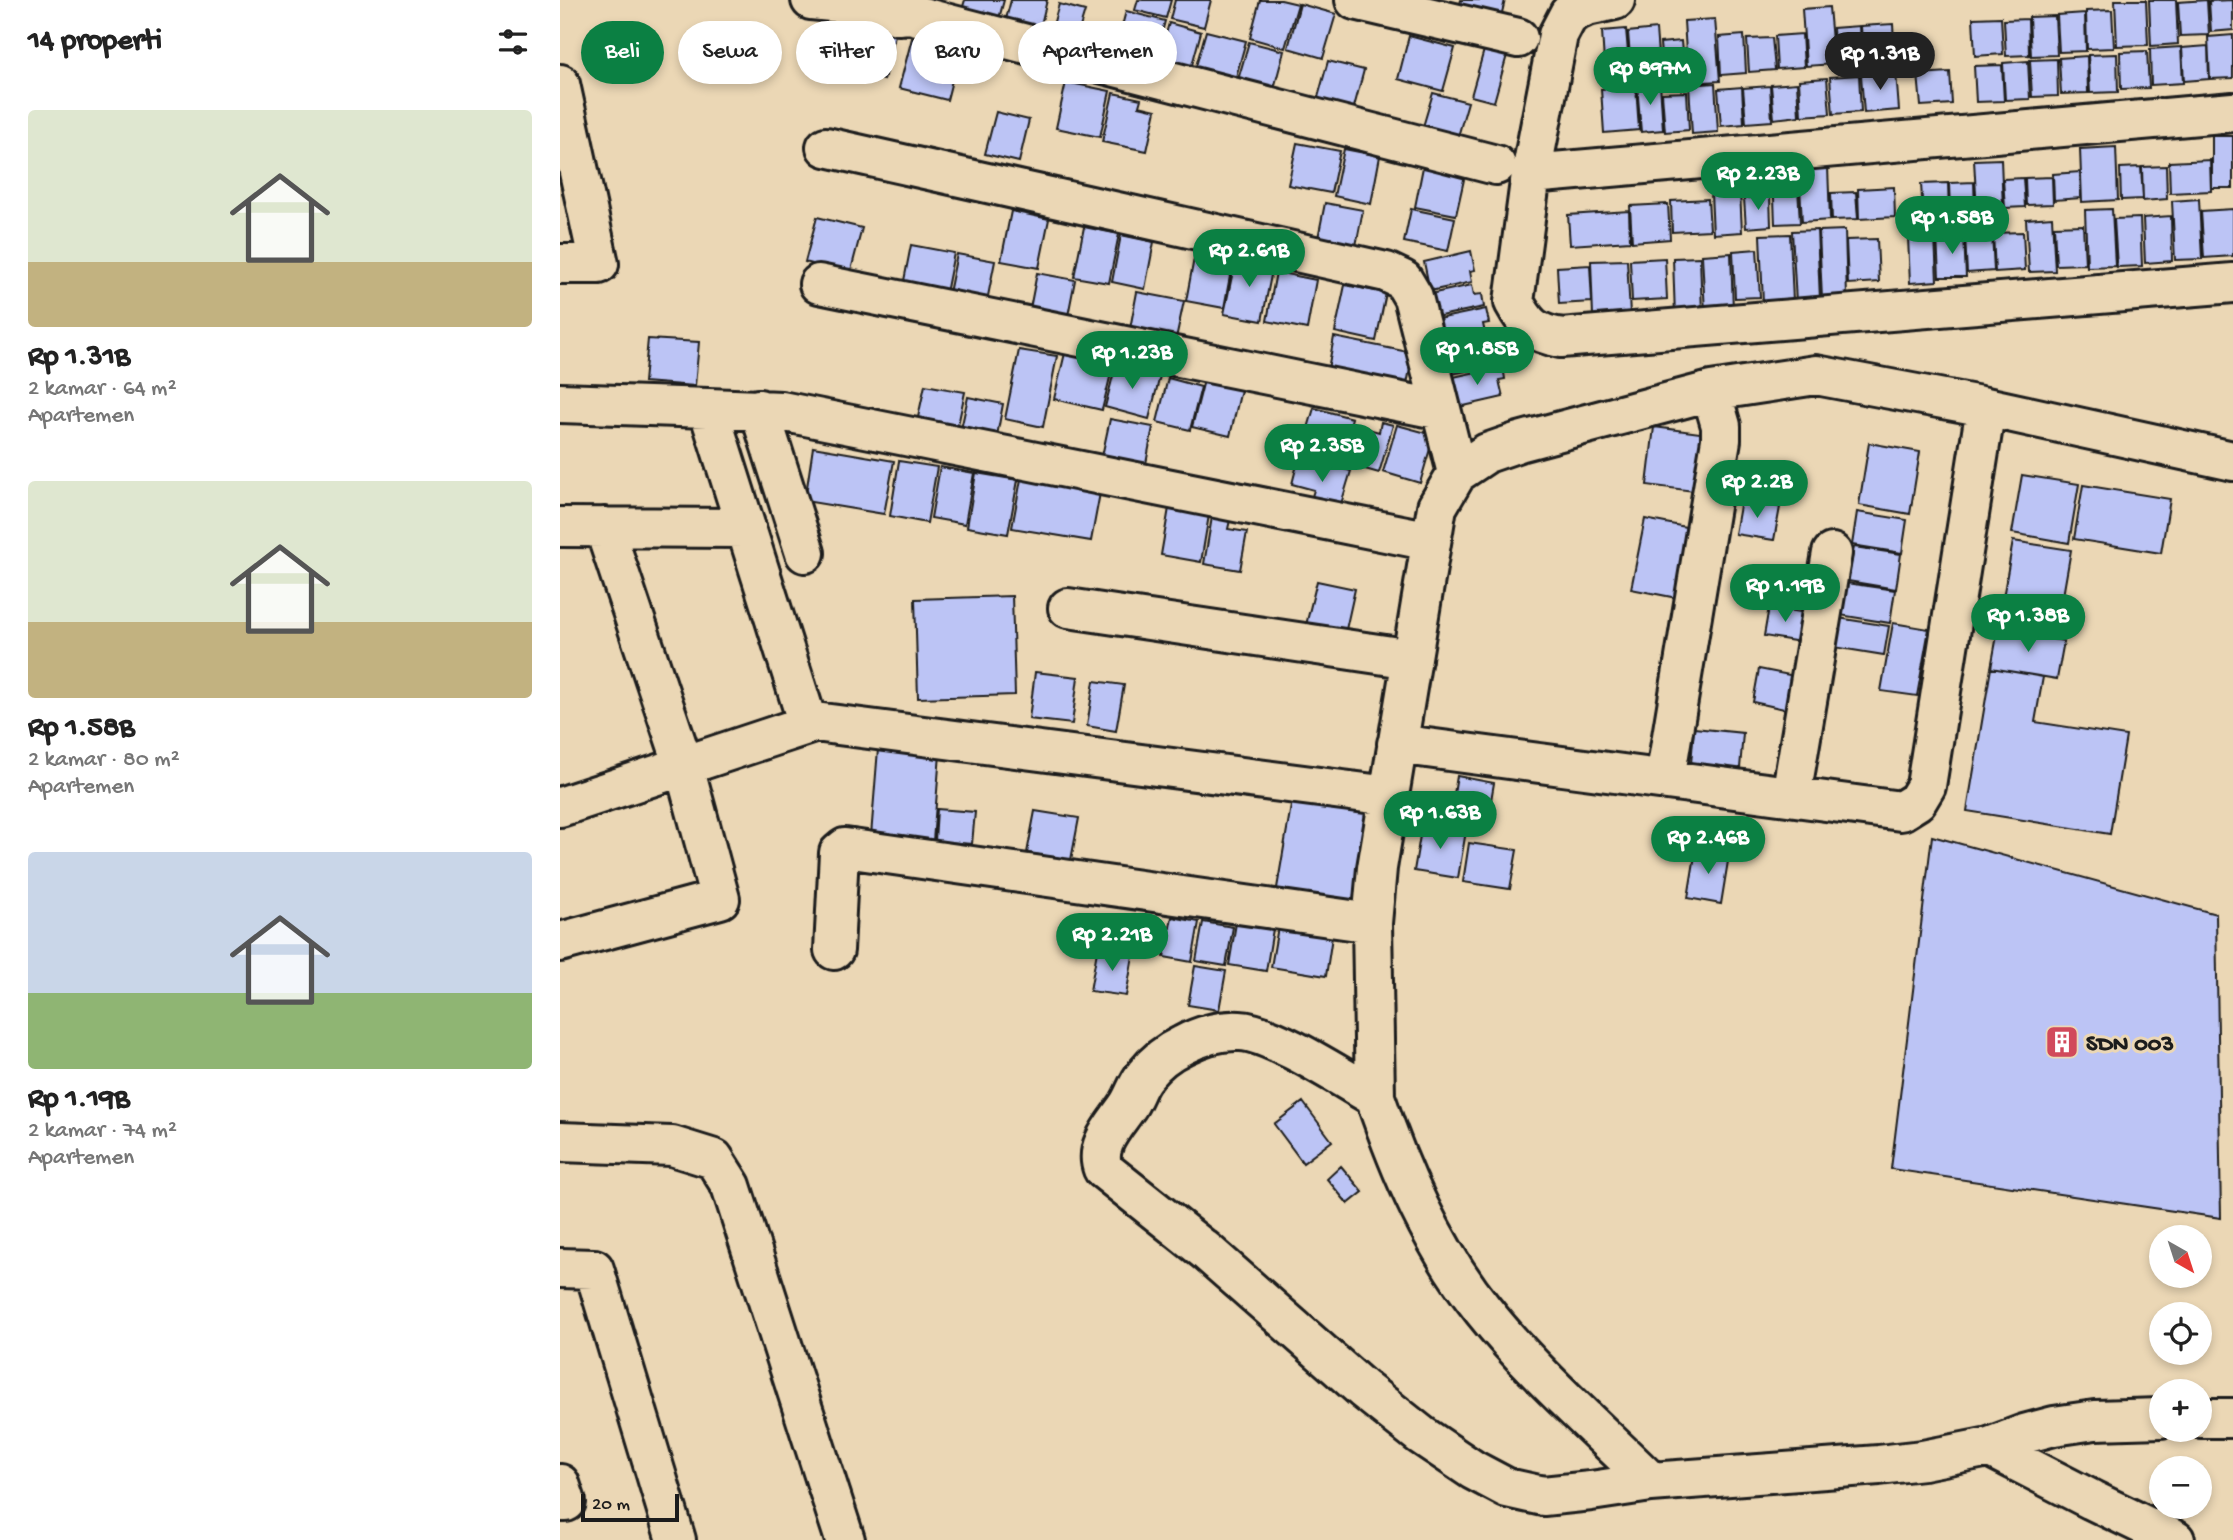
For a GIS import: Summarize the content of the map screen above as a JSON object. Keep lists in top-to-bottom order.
{
  "places": {
    "building": ["SDN 003"]
  },
  "scale_bar": "20 m",
  "north": "bottom right",
  "page": {
    "heading": "14 properti",
    "chip": [
      "Beli",
      "Sewa",
      "Filter",
      "Baru",
      "Apartemen"
    ],
    "price": [
      "Rp 1.31B",
      "Rp 897M",
      "Rp 2.23B",
      "Rp 1.58B",
      "Rp 2.61B",
      "Rp 1.85B",
      "Rp 1.23B",
      "Rp 2.35B",
      "Rp 2.2B",
      "Rp 1.19B",
      "Rp 1.38B",
      "Rp 1.63B",
      "Rp 2.46B",
      "Rp 2.21B"
    ],
    "list": [
      {
        "name": "Rp 1.31B",
        "note": "2 kamar · 64 m² · Apartemen"
      },
      {
        "name": "Rp 1.58B",
        "note": "2 kamar · 80 m² · Apartemen"
      },
      {
        "name": "Rp 1.19B",
        "note": "2 kamar · 74 m² · Apartemen"
      }
    ],
    "map_buttons": ["+", "−"],
    "scale": "20 m"
  }
}
